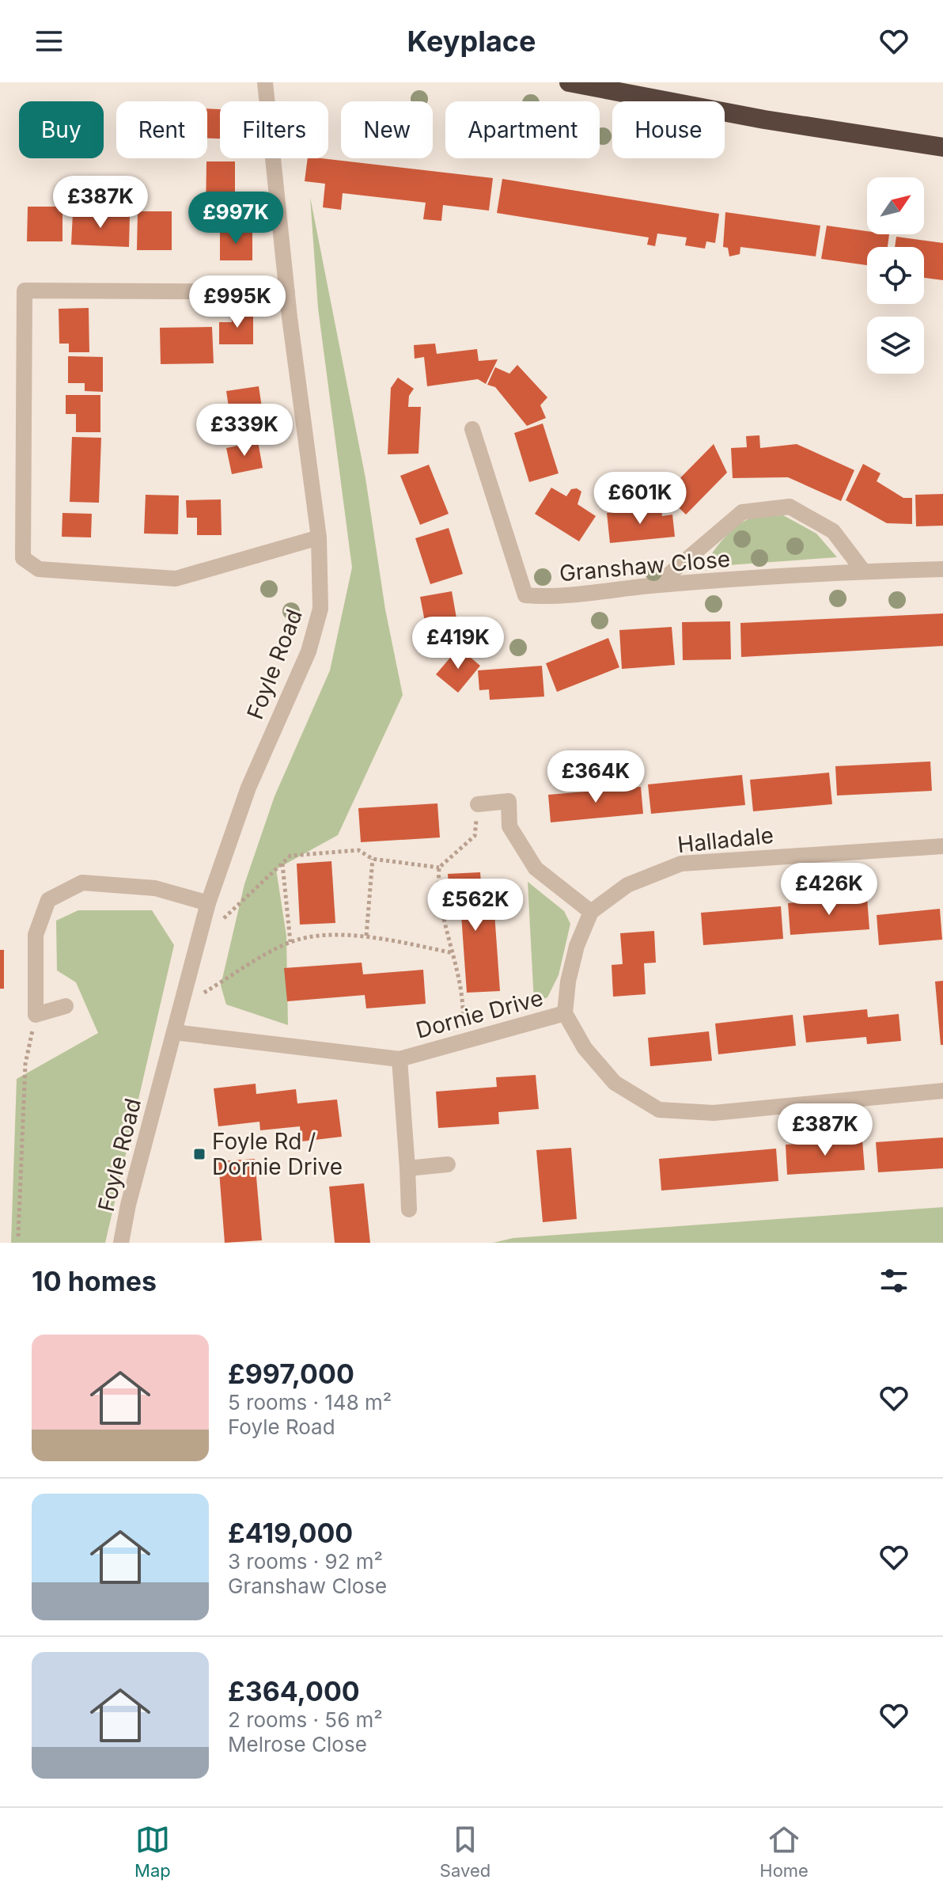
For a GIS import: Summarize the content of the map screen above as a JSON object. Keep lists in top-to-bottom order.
{
  "streets": {
    "street": [
      "Granshaw Close",
      "Foyle Road",
      "Halladale",
      "Dornie Drive"
    ]
  },
  "crossings": [
    ["Foyle Road", "Dornie Drive"]
  ],
  "places": {
    "transit": ["Foyle Rd / Dornie Drive"]
  },
  "north": "top right",
  "page": {
    "header": "Keyplace",
    "chip": [
      "Buy",
      "Rent",
      "Filters",
      "New",
      "Apartment",
      "House"
    ],
    "price": [
      "£387K",
      "£997K",
      "£995K",
      "£339K",
      "£601K",
      "£419K",
      "£364K",
      "£426K",
      "£562K",
      "£387K"
    ],
    "heading": "10 homes",
    "list": [
      {
        "name": "£997,000",
        "note": "5 rooms · 148 m² · Foyle Road"
      },
      {
        "name": "£419,000",
        "note": "3 rooms · 92 m² · Granshaw Close"
      },
      {
        "name": "£364,000",
        "note": "2 rooms · 56 m² · Melrose Close"
      }
    ],
    "tabs": ["Map", "Saved", "Home"]
  }
}
